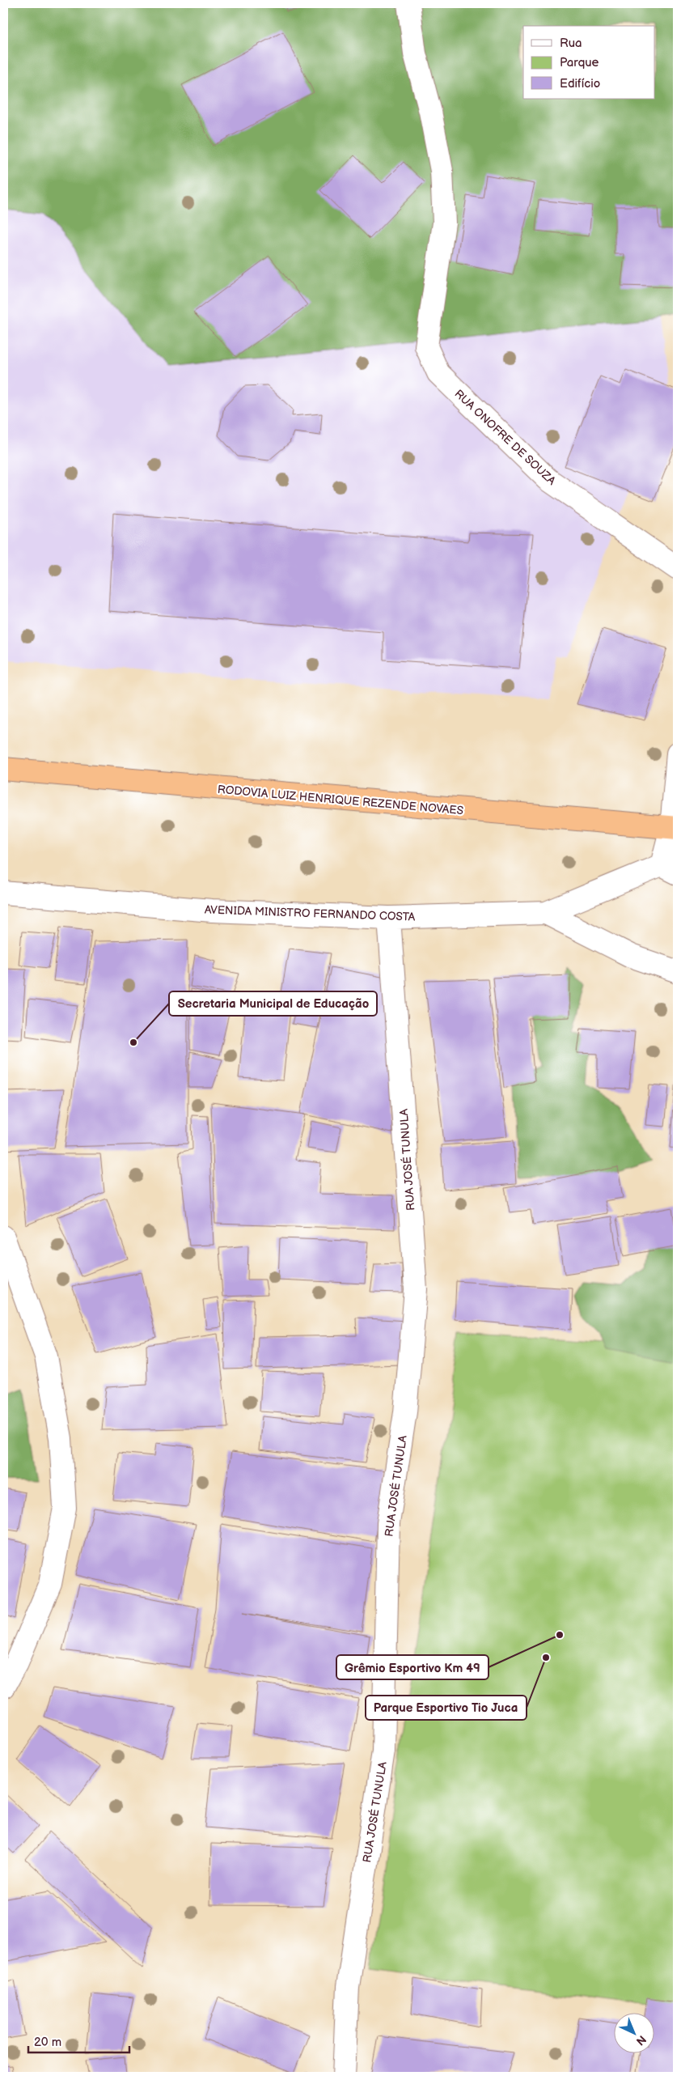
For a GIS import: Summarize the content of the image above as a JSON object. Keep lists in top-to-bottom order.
{
  "streets": {
    "highway": ["RODOVIA LUIZ HENRIQUE REZENDE NOVAES"],
    "street": ["RUA ONOFRE DE SOUZA", "AVENIDA MINISTRO FERNANDO COSTA", "RUA JOSÉ TUNULA"]
  },
  "crossings": [
    ["AVENIDA MINISTRO FERNANDO COSTA", "RUA JOSÉ TUNULA"]
  ],
  "places": ["Secretaria Municipal de Educação", "Grêmio Esportivo Km 49", "Parque Esportivo Tio Juca"],
  "legend": ["Rua", "Parque", "Edifício"],
  "scale_bar": "20 m",
  "north": "bottom right"
}
